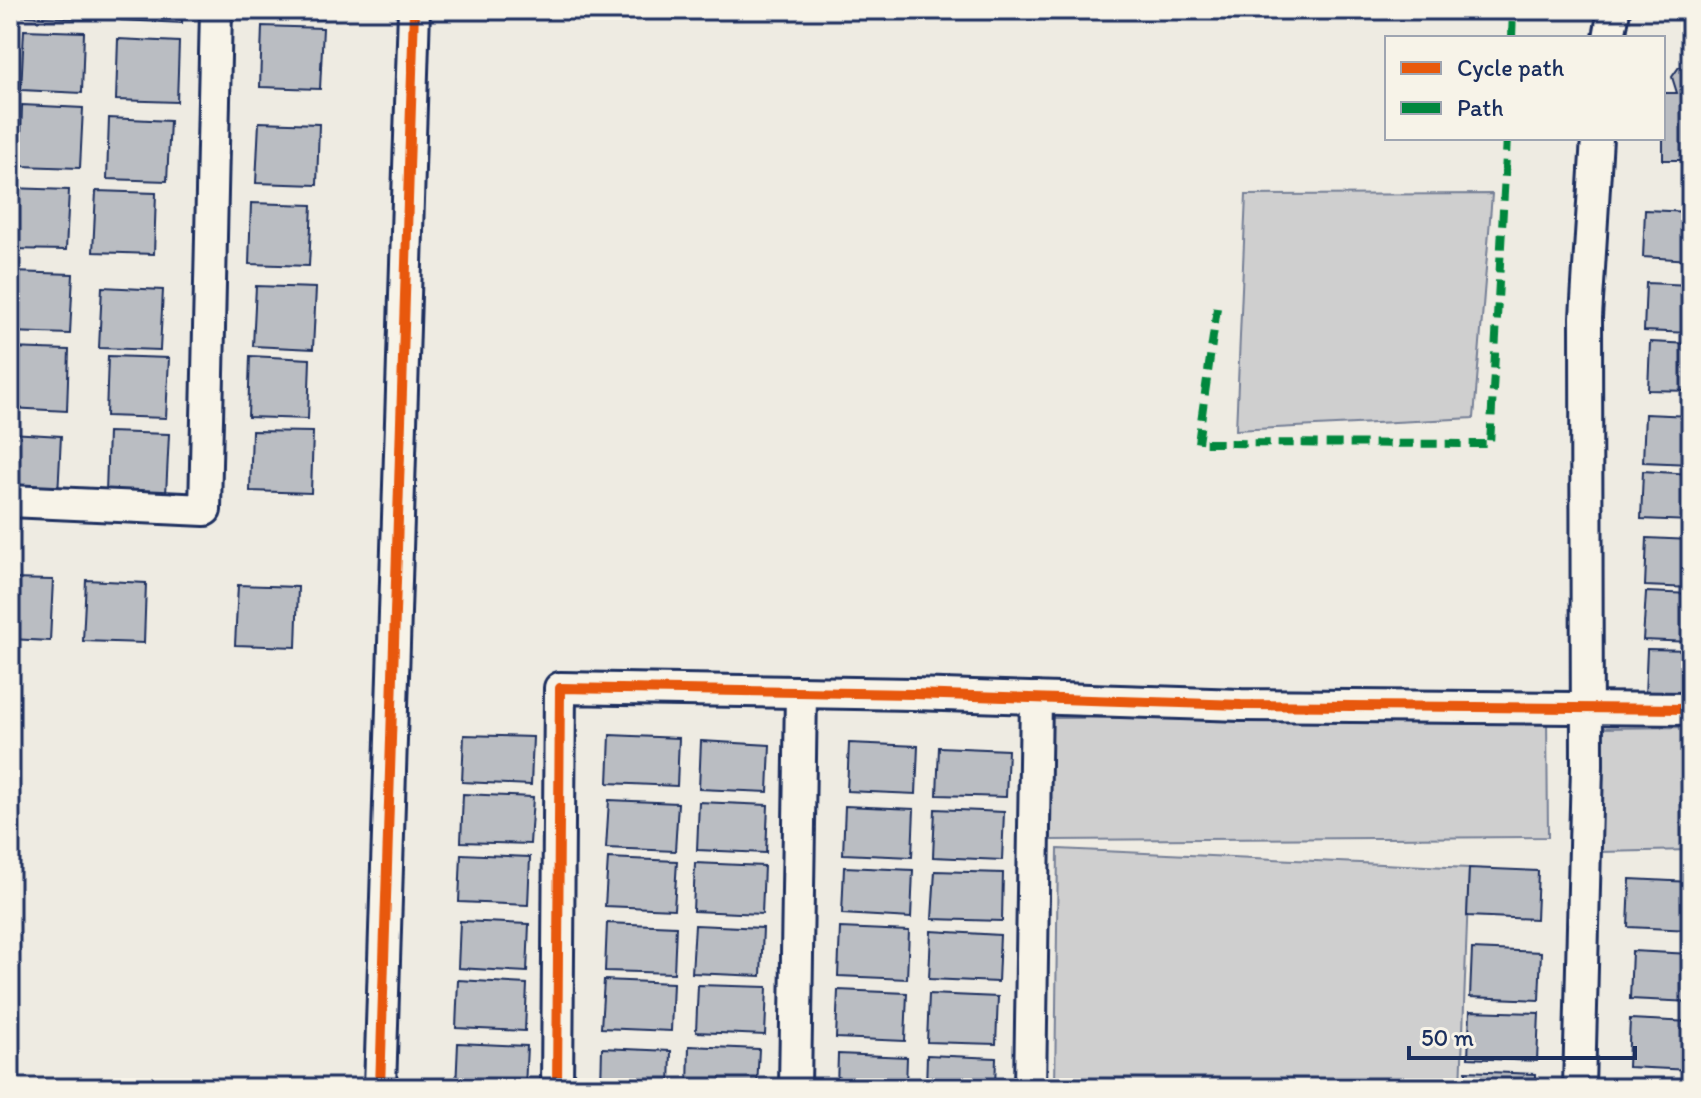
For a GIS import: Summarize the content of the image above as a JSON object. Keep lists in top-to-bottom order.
{
  "legend": ["Cycle path", "Path"],
  "scale_bar": "50 m"
}
